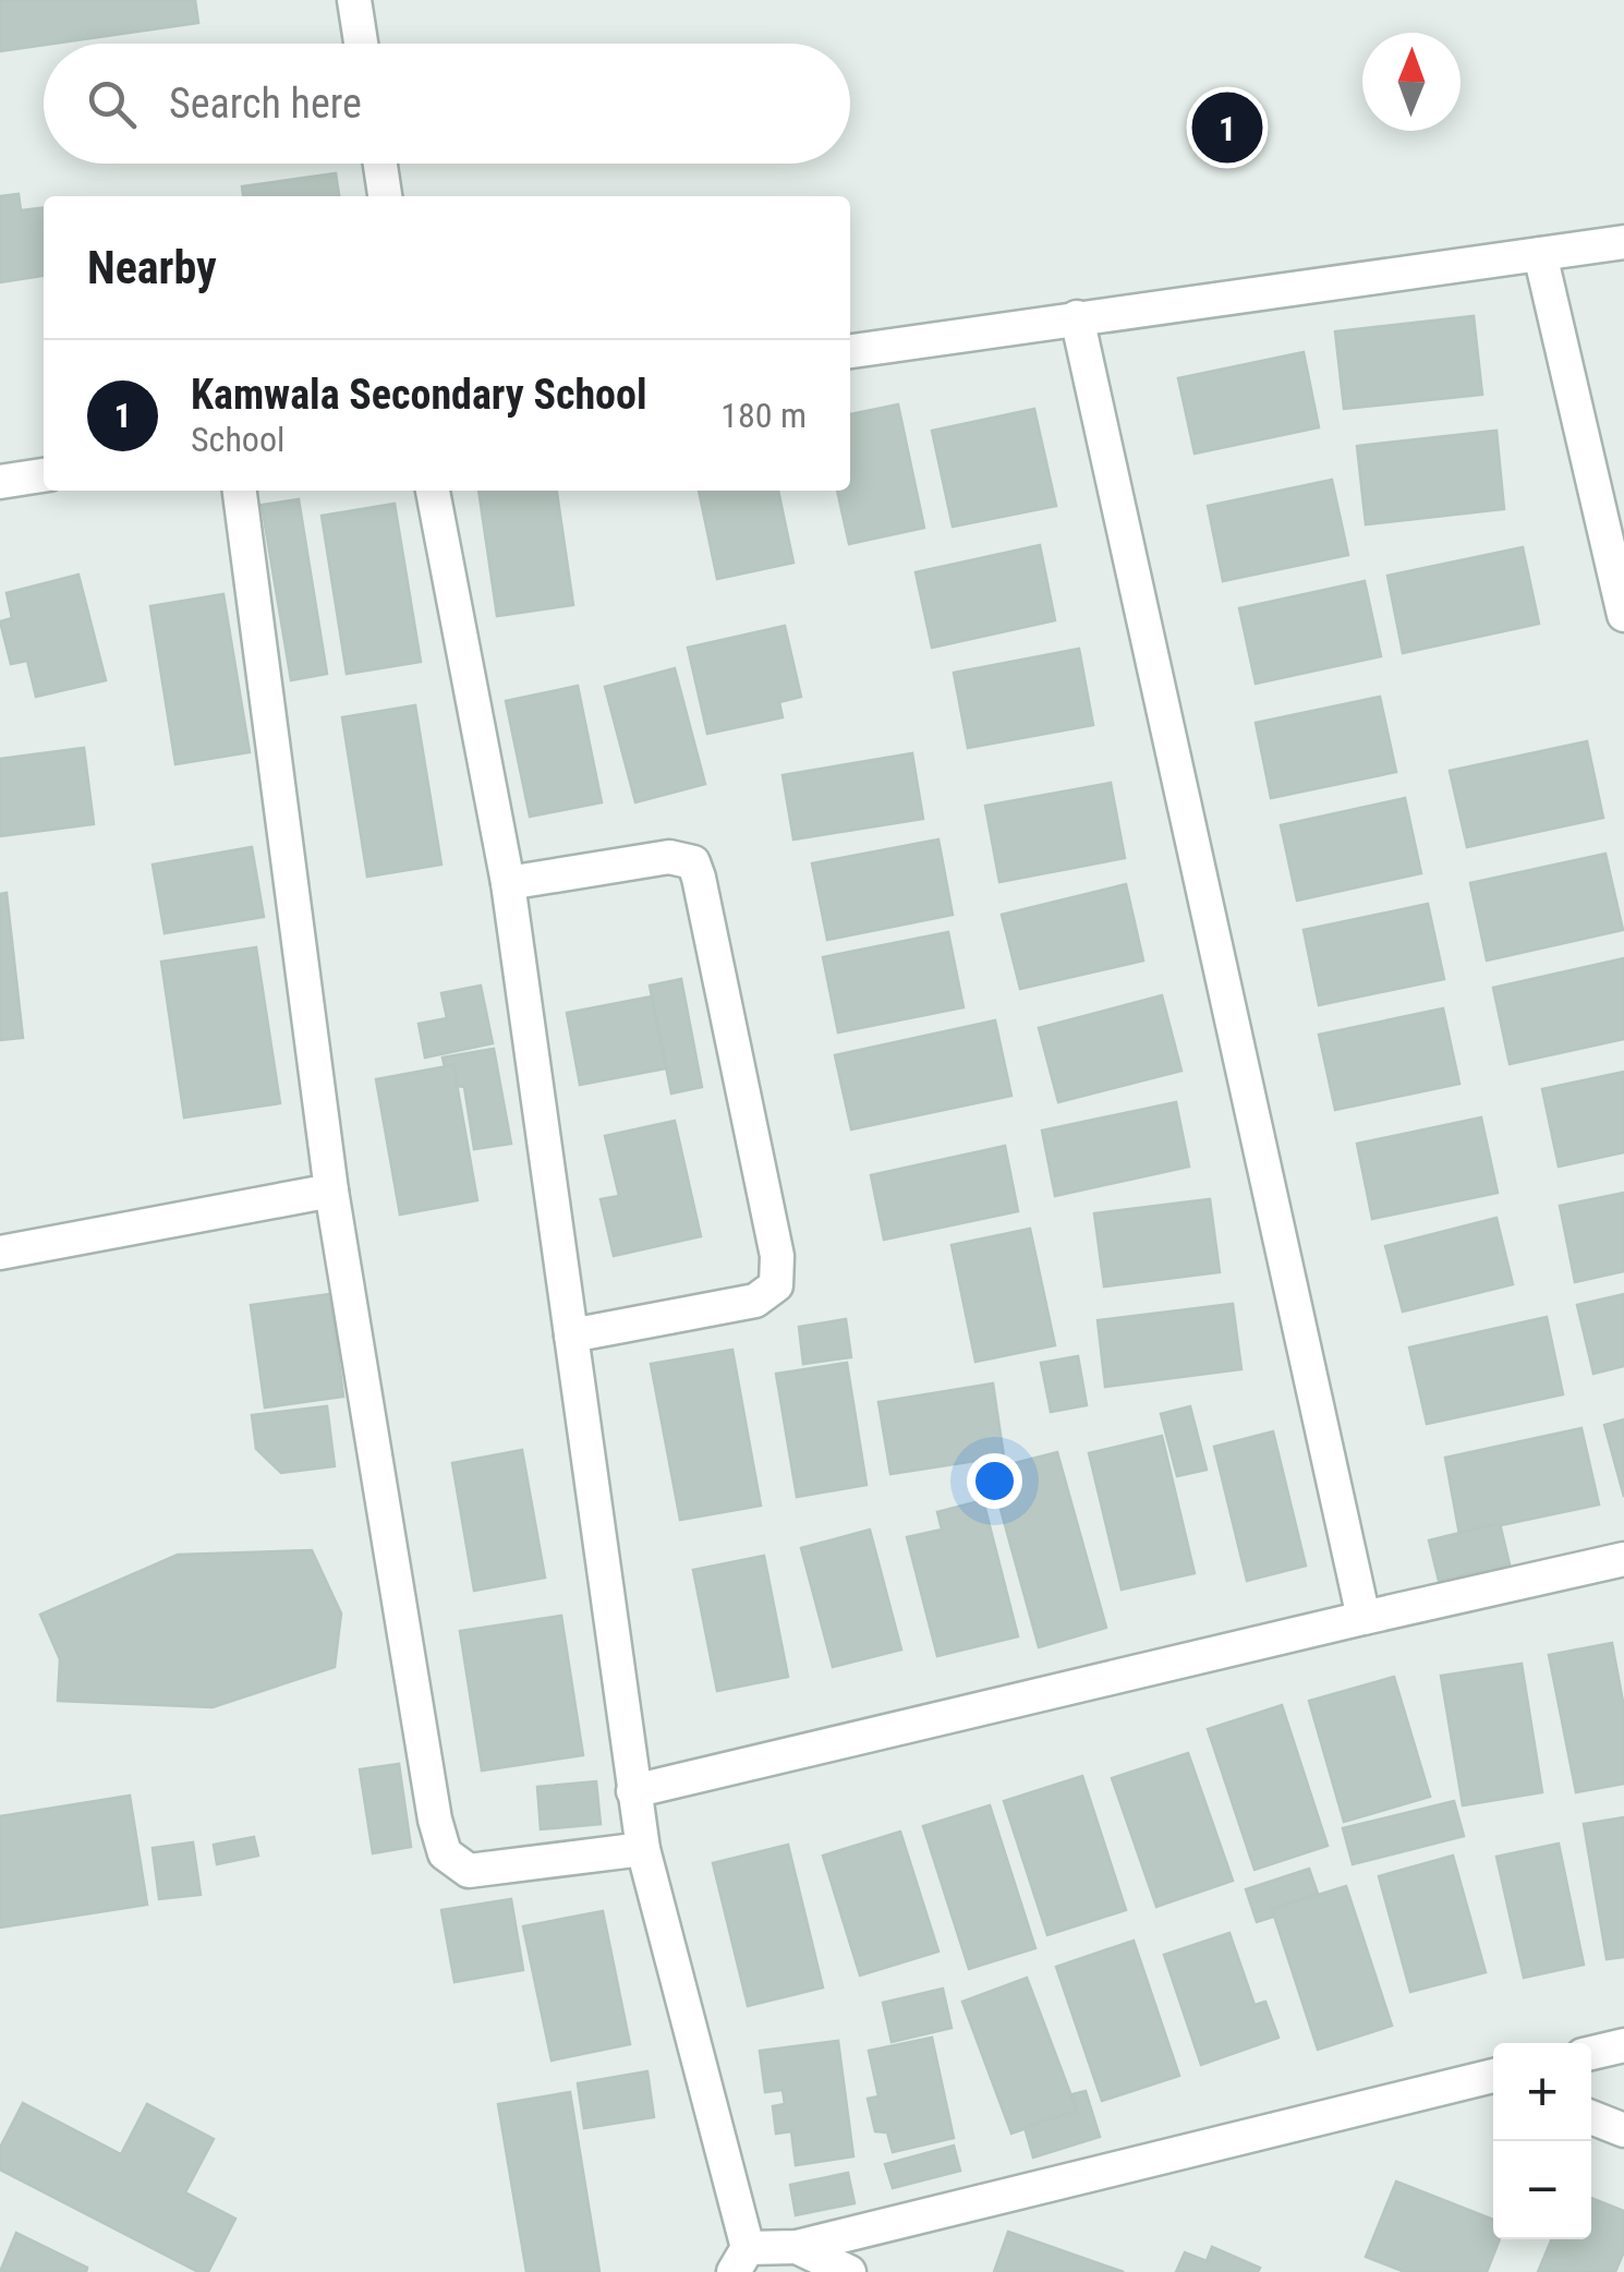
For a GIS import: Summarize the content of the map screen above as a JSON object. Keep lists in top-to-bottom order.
{
  "north": "top",
  "page": {
    "search": "Search here",
    "pins": "1",
    "heading": "Nearby",
    "list": [
      {
        "mark": "1",
        "name": "Kamwala Secondary School",
        "note": "School",
        "value": "180 m"
      }
    ],
    "map_buttons": ["+", "−"]
  }
}
